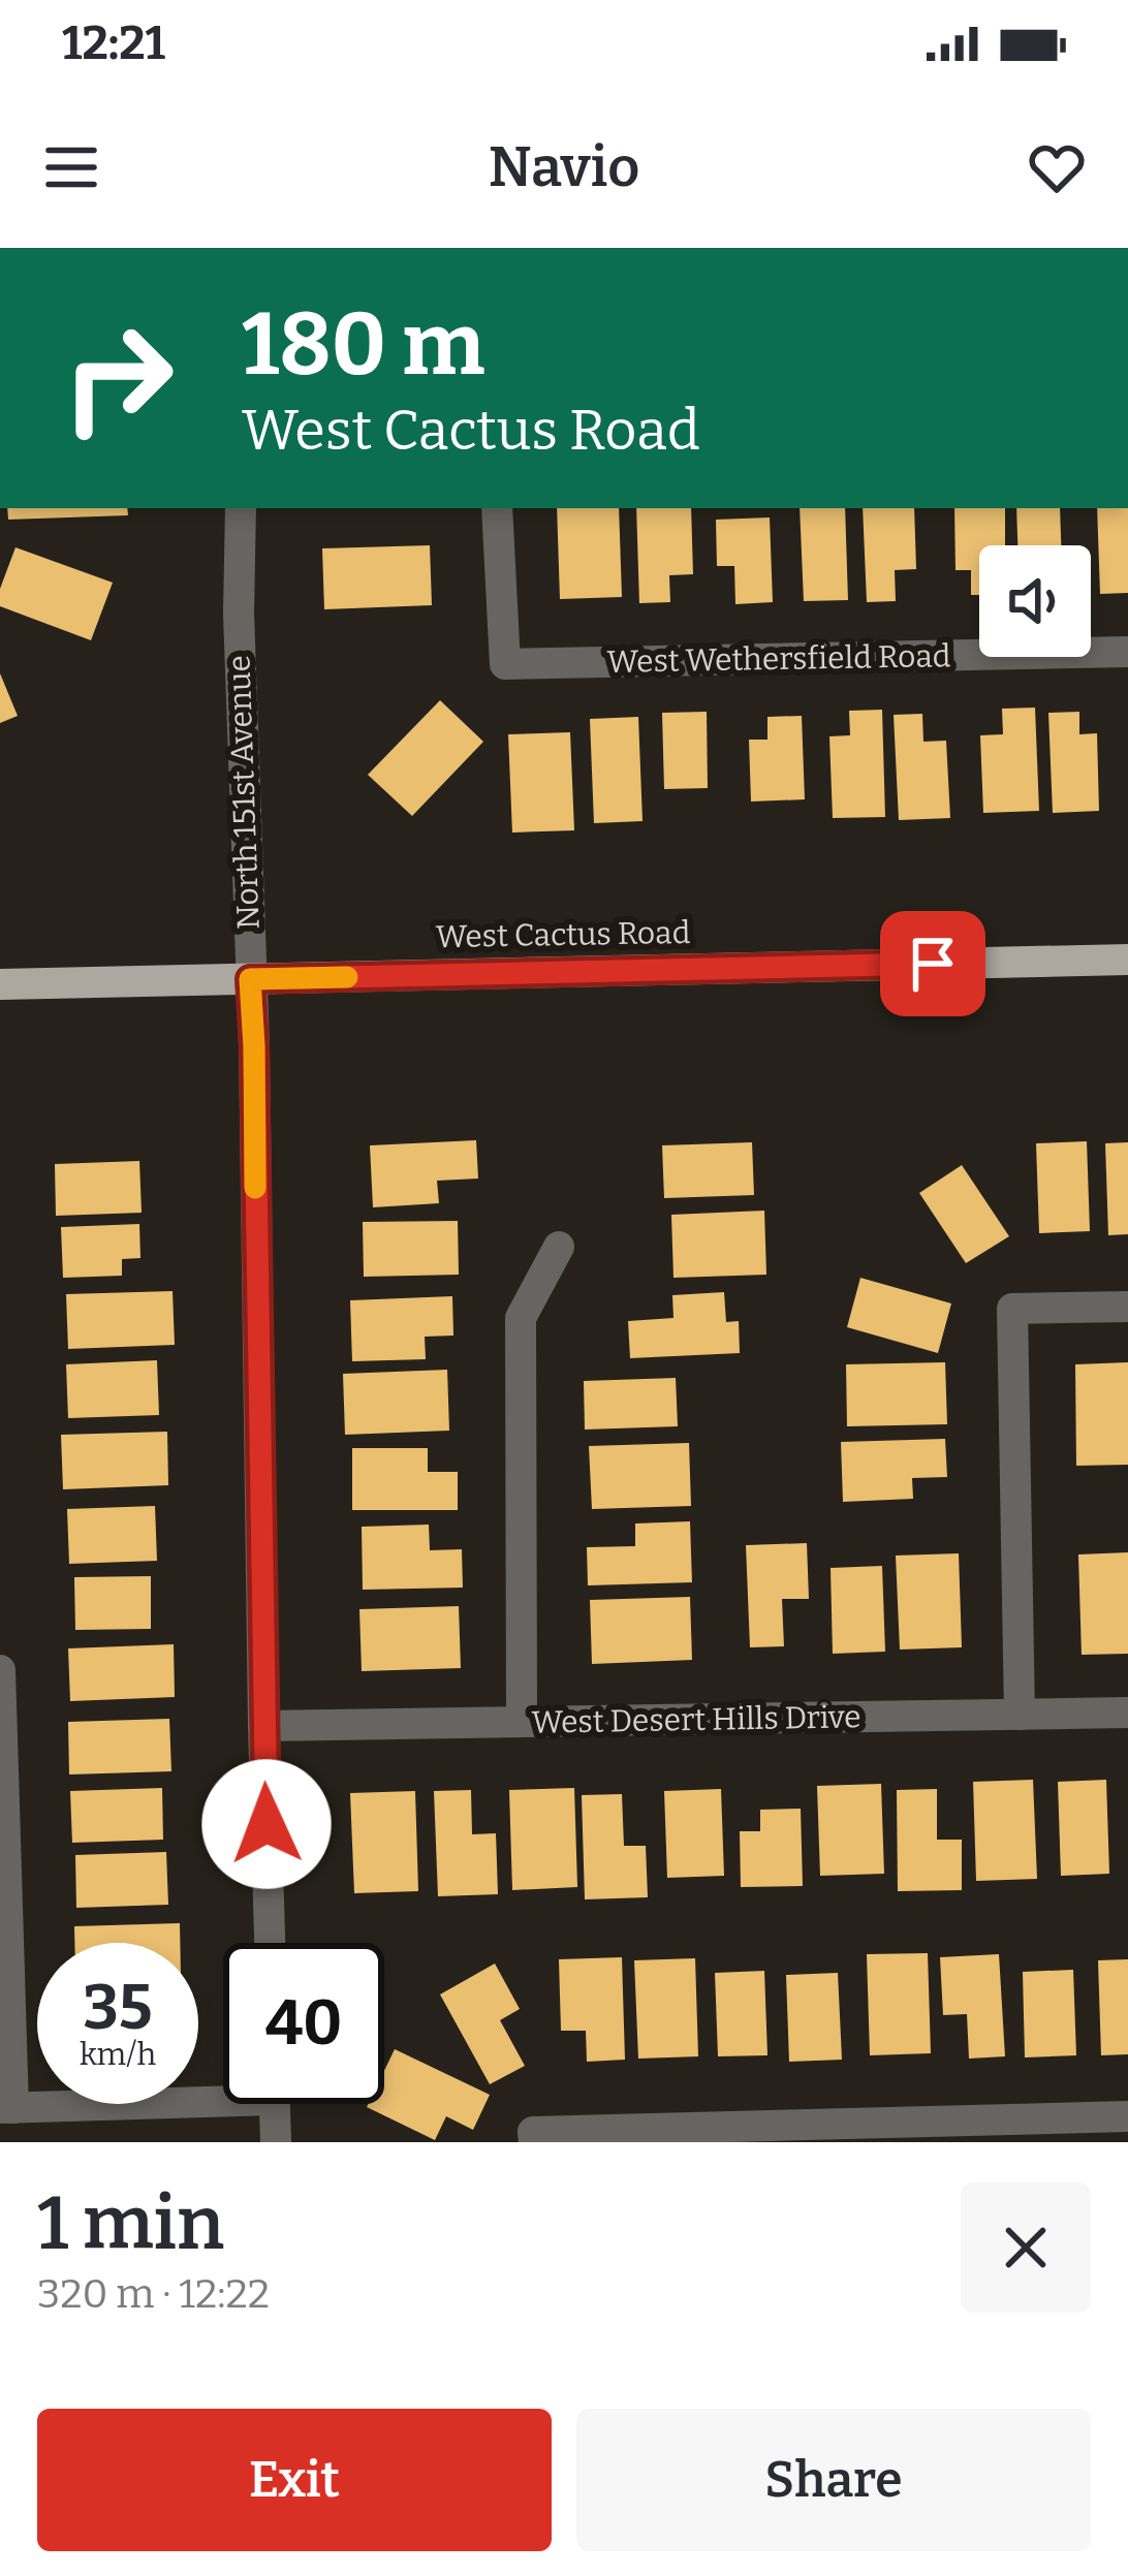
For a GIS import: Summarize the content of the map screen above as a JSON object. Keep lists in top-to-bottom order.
{
  "streets": {
    "main road": ["West Cactus Road"],
    "street": ["West Wethersfield Road", "North 151st Avenue", "West Desert Hills Drive"]
  },
  "crossings": [
    ["North 151st Avenue", "West Cactus Road"],
    ["North 151st Avenue", "West Desert Hills Drive"]
  ],
  "page": {
    "status": "12:21",
    "header": "Navio",
    "turn": ["180 m", "West Cactus Road"],
    "speed": "35 km/h",
    "limit": "40",
    "heading": ["1 min", "320 m · 12:22"],
    "buttons": ["Exit", "Share"]
  }
}
